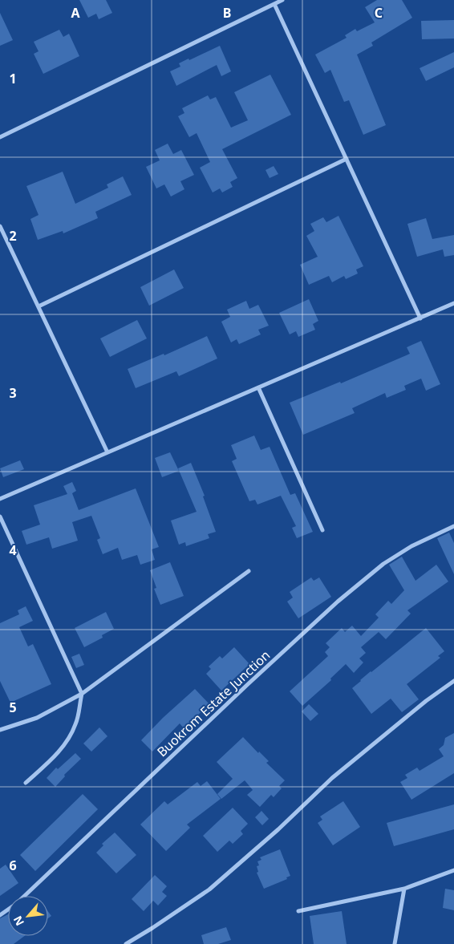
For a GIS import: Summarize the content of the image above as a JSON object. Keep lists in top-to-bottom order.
{
  "streets": {
    "street": ["Buokrom Estate Junction"]
  },
  "north": "bottom left",
  "grid": {
    "columns": ["A", "B", "C"],
    "rows": [
      "1",
      "2",
      "3",
      "4",
      "5",
      "6"
    ]
  }
}
